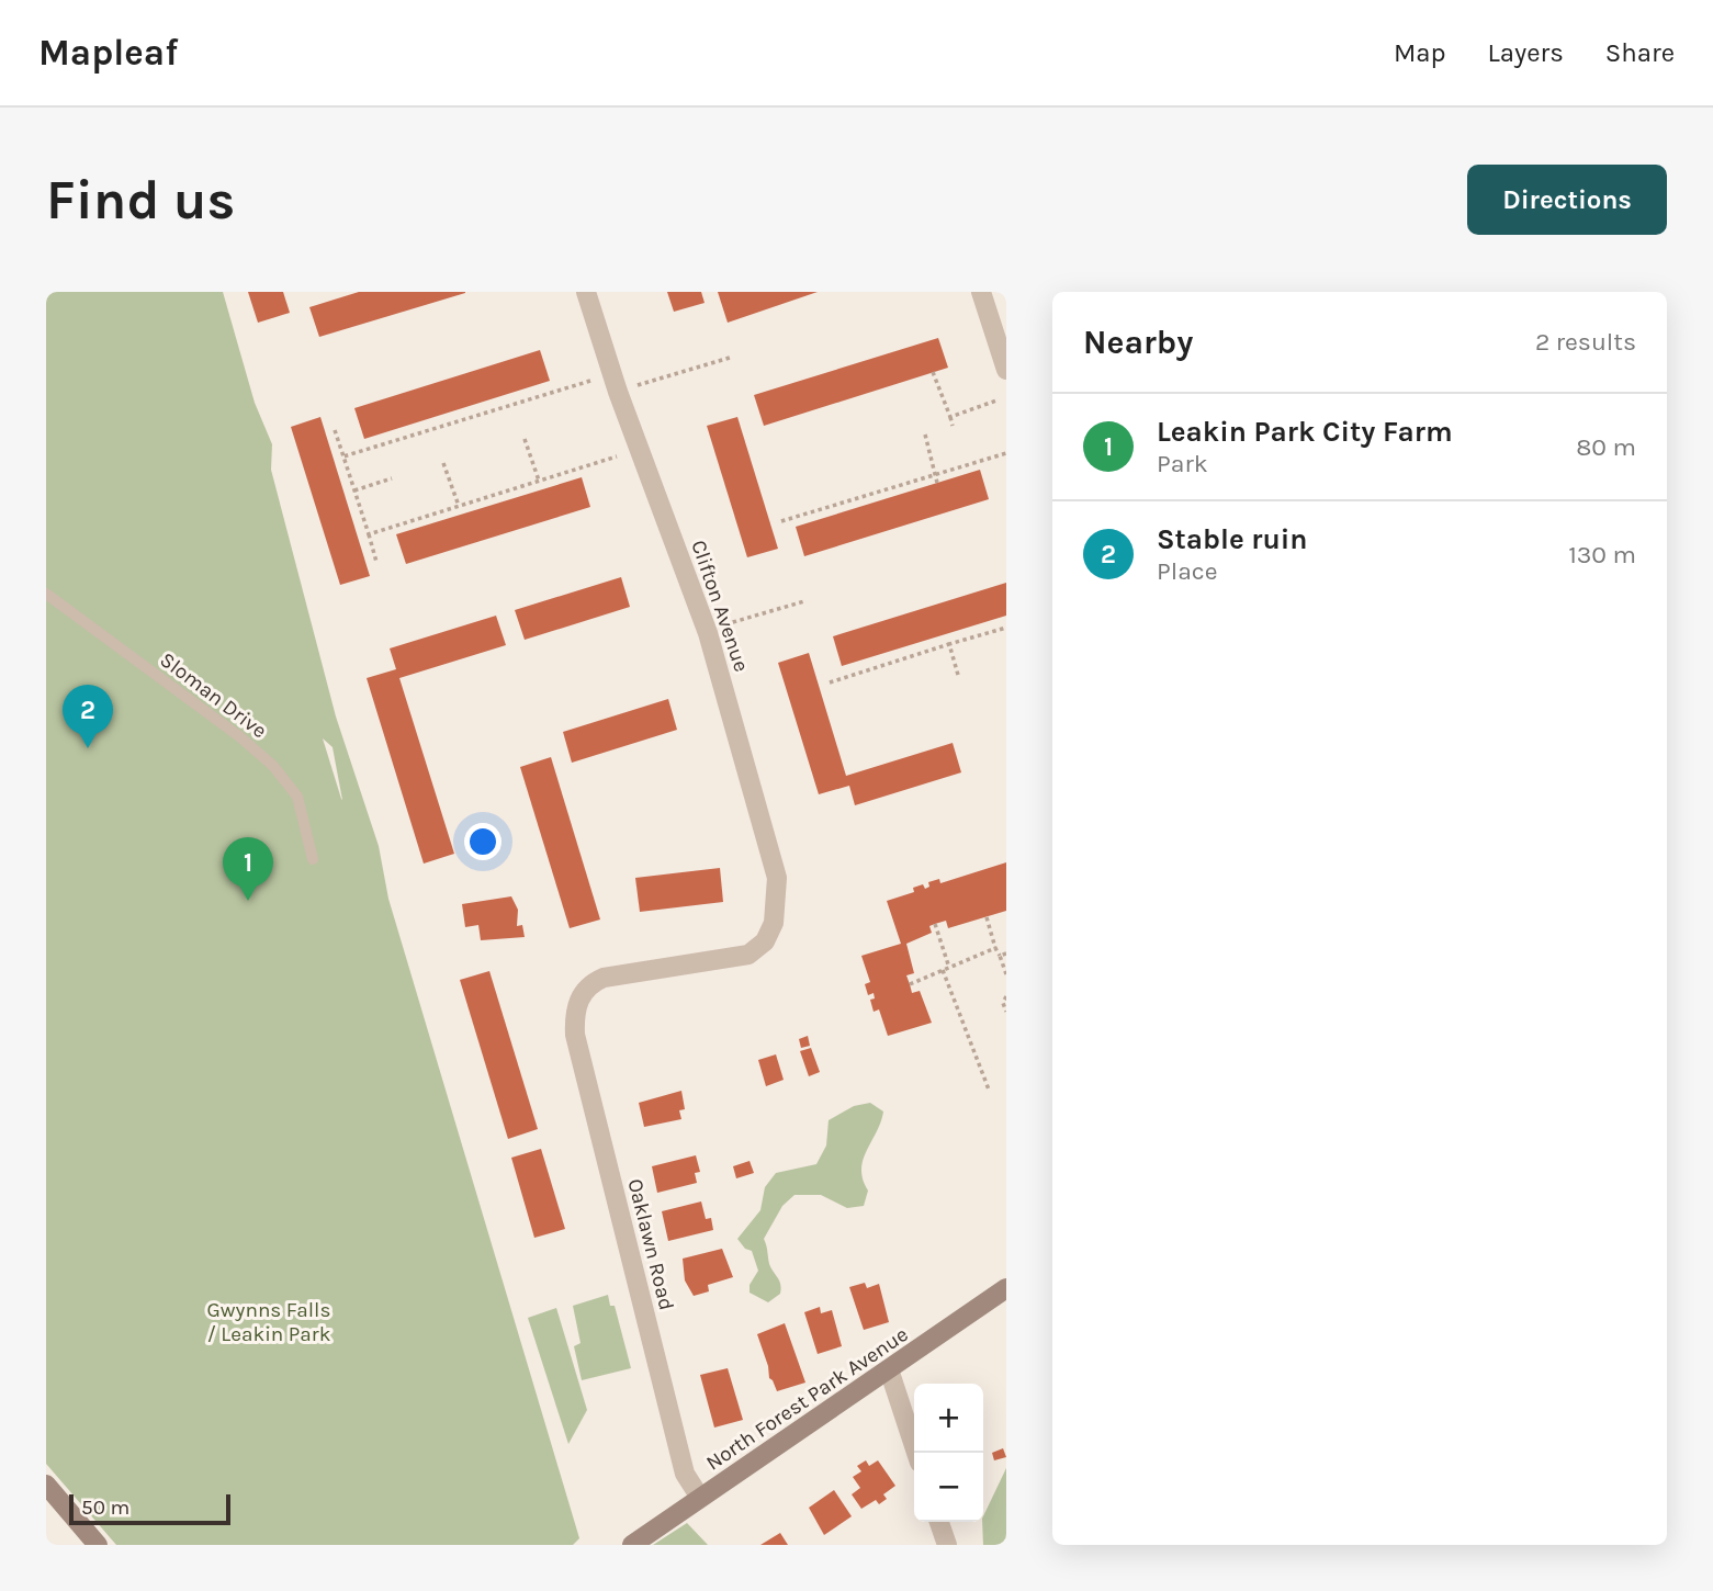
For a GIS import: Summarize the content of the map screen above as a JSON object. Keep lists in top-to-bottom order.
{
  "streets": {
    "main road": ["North Forest Park Avenue"],
    "street": ["Clifton Avenue", "Oaklawn Road"],
    "lane": ["Sloman Drive"]
  },
  "crossings": [
    ["Clifton Avenue", "Oaklawn Road"],
    ["Oaklawn Road", "North Forest Park Avenue"]
  ],
  "parks": ["Gwynns Falls / Leakin Park"],
  "scale_bar": "50 m",
  "page": {
    "header": "Mapleaf",
    "nav": ["Map", "Layers", "Share"],
    "buttons": "Directions",
    "title": "Find us",
    "heading": ["Nearby", "2 results"],
    "list": [
      {
        "mark": "1",
        "name": "Leakin Park City Farm",
        "note": "Park",
        "value": "80 m"
      },
      {
        "mark": "2",
        "name": "Stable ruin",
        "note": "Place",
        "value": "130 m"
      }
    ],
    "pins": ["2", "1"],
    "map_buttons": ["+", "−"],
    "scale": "50 m"
  }
}
